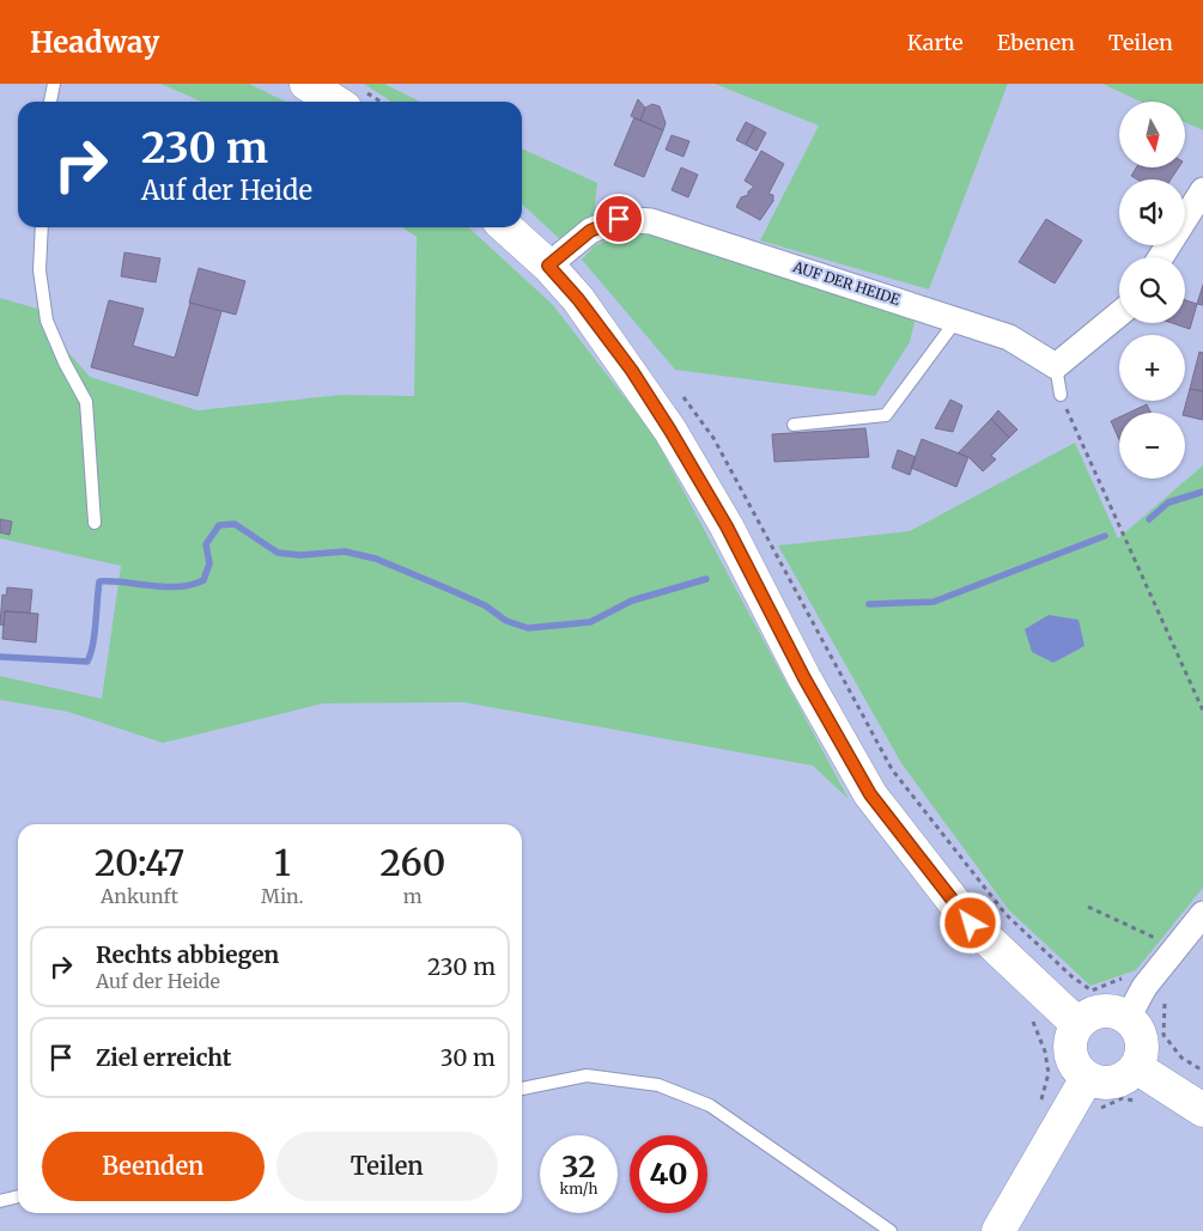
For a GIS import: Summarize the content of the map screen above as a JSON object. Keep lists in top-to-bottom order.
{
  "streets": {
    "street": ["AUF DER HEIDE"]
  },
  "north": "bottom",
  "page": {
    "header": "Headway",
    "nav": ["Karte", "Ebenen", "Teilen"],
    "map_buttons": ["+", "−"],
    "turn": ["230 m", "Auf der Heide"],
    "eta": [
      "20:47",
      "Ankunft",
      "1",
      "Min.",
      "260",
      "m"
    ],
    "list": [
      {
        "name": "Rechts abbiegen",
        "note": "Auf der Heide",
        "value": "230 m"
      },
      {
        "name": "Ziel erreicht",
        "value": "30 m"
      }
    ],
    "buttons": ["Beenden", "Teilen"],
    "speed": "32 km/h",
    "limit": "40"
  }
}
